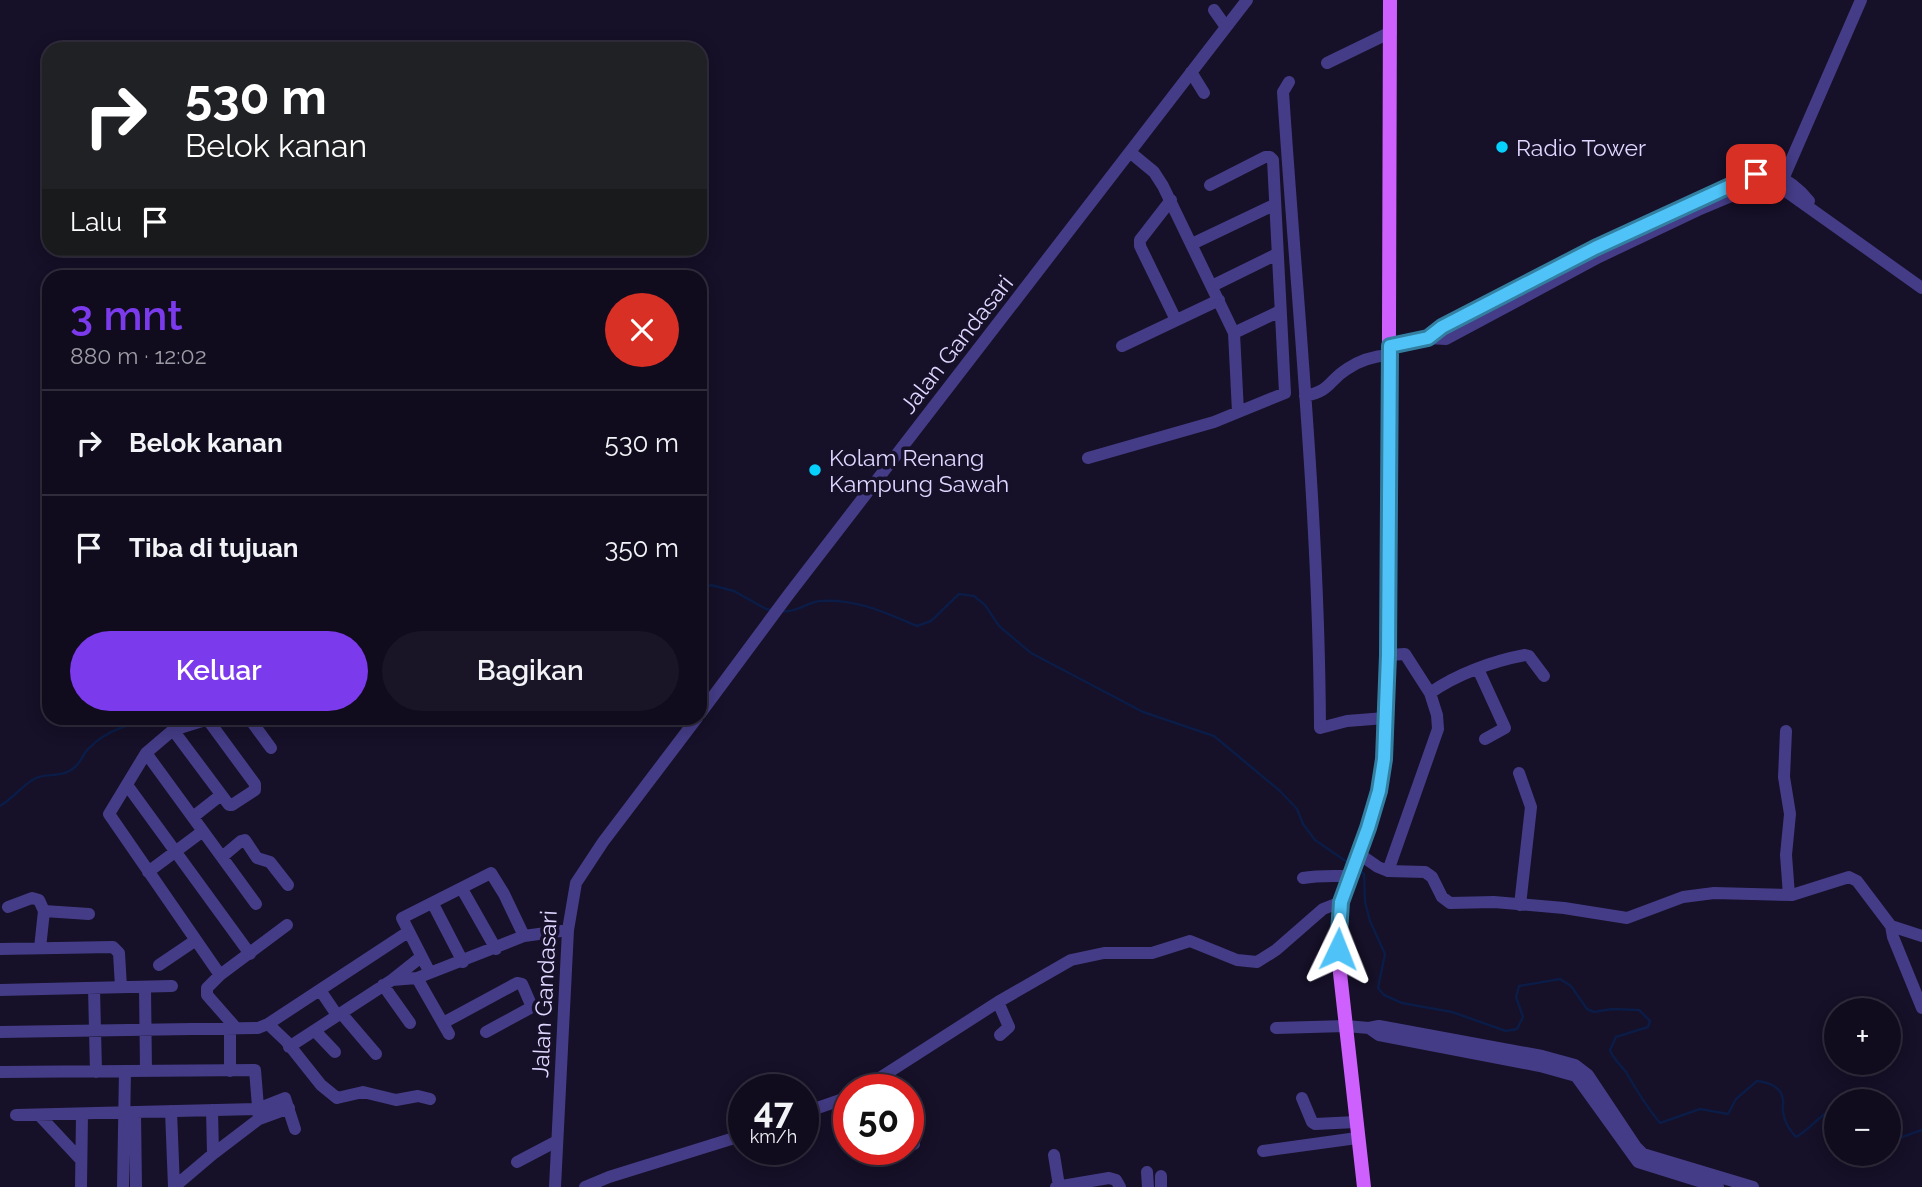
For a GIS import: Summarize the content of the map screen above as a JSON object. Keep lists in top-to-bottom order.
{
  "streets": {
    "street": ["Jalan Gandasari"]
  },
  "places": ["Radio Tower", "Kolam Renang Kampung Sawah"],
  "page": {
    "turn": ["530 m", "Belok kanan"],
    "then": "Lalu",
    "heading": ["3 mnt", "880 m · 12:02"],
    "list": [
      {
        "name": "Belok kanan",
        "value": "530 m"
      },
      {
        "name": "Tiba di tujuan",
        "value": "350 m"
      }
    ],
    "buttons": ["Keluar", "Bagikan"],
    "map_buttons": ["+", "−"],
    "speed": "47 km/h",
    "limit": "50"
  }
}
